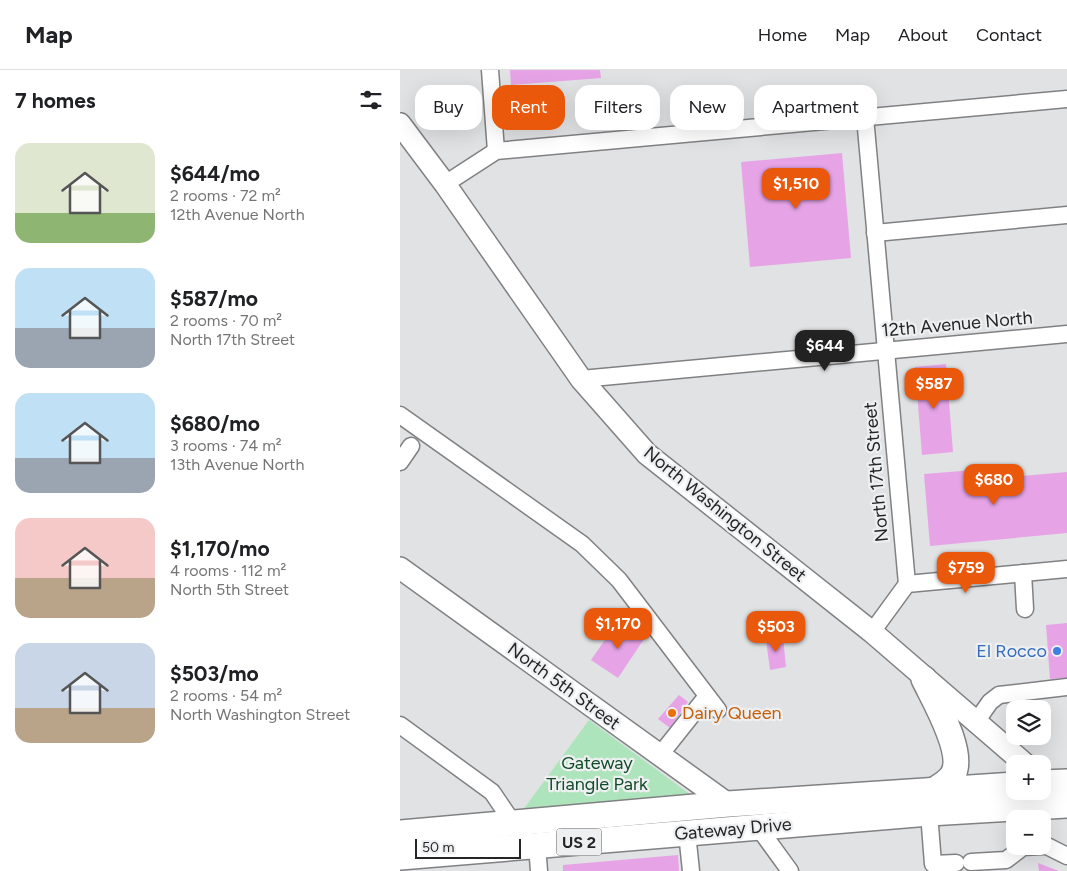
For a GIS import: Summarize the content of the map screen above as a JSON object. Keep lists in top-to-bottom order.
{
  "streets": {
    "highway": ["Gateway Drive", "US 2"],
    "main road": ["North Washington Street", "North 5th Street"],
    "street": ["12th Avenue North", "North 17th Street"]
  },
  "crossings": [
    ["12th Avenue North", "North 17th Street"],
    ["12th Avenue North", "North Washington Street"],
    ["North 5th Street", "Gateway Drive"]
  ],
  "parks": ["Gateway Triangle Park"],
  "places": ["El Rocco", "Dairy Queen"],
  "scale_bar": "50 m",
  "page": {
    "header": "Map",
    "nav": [
      "Home",
      "Map",
      "About",
      "Contact"
    ],
    "heading": "7 homes",
    "chip": [
      "Buy",
      "Rent",
      "Filters",
      "New",
      "Apartment"
    ],
    "list": [
      {
        "name": "$644/mo",
        "note": "2 rooms · 72 m² · 12th Avenue North"
      },
      {
        "name": "$587/mo",
        "note": "2 rooms · 70 m² · North 17th Street"
      },
      {
        "name": "$680/mo",
        "note": "3 rooms · 74 m² · 13th Avenue North"
      },
      {
        "name": "$1,170/mo",
        "note": "4 rooms · 112 m² · North 5th Street"
      },
      {
        "name": "$503/mo",
        "note": "2 rooms · 54 m² · North Washington Street"
      }
    ],
    "price": [
      "$1,510",
      "$644",
      "$587",
      "$680",
      "$759",
      "$1,170",
      "$503"
    ],
    "map_buttons": ["+", "−"],
    "scale": "50 m"
  }
}
